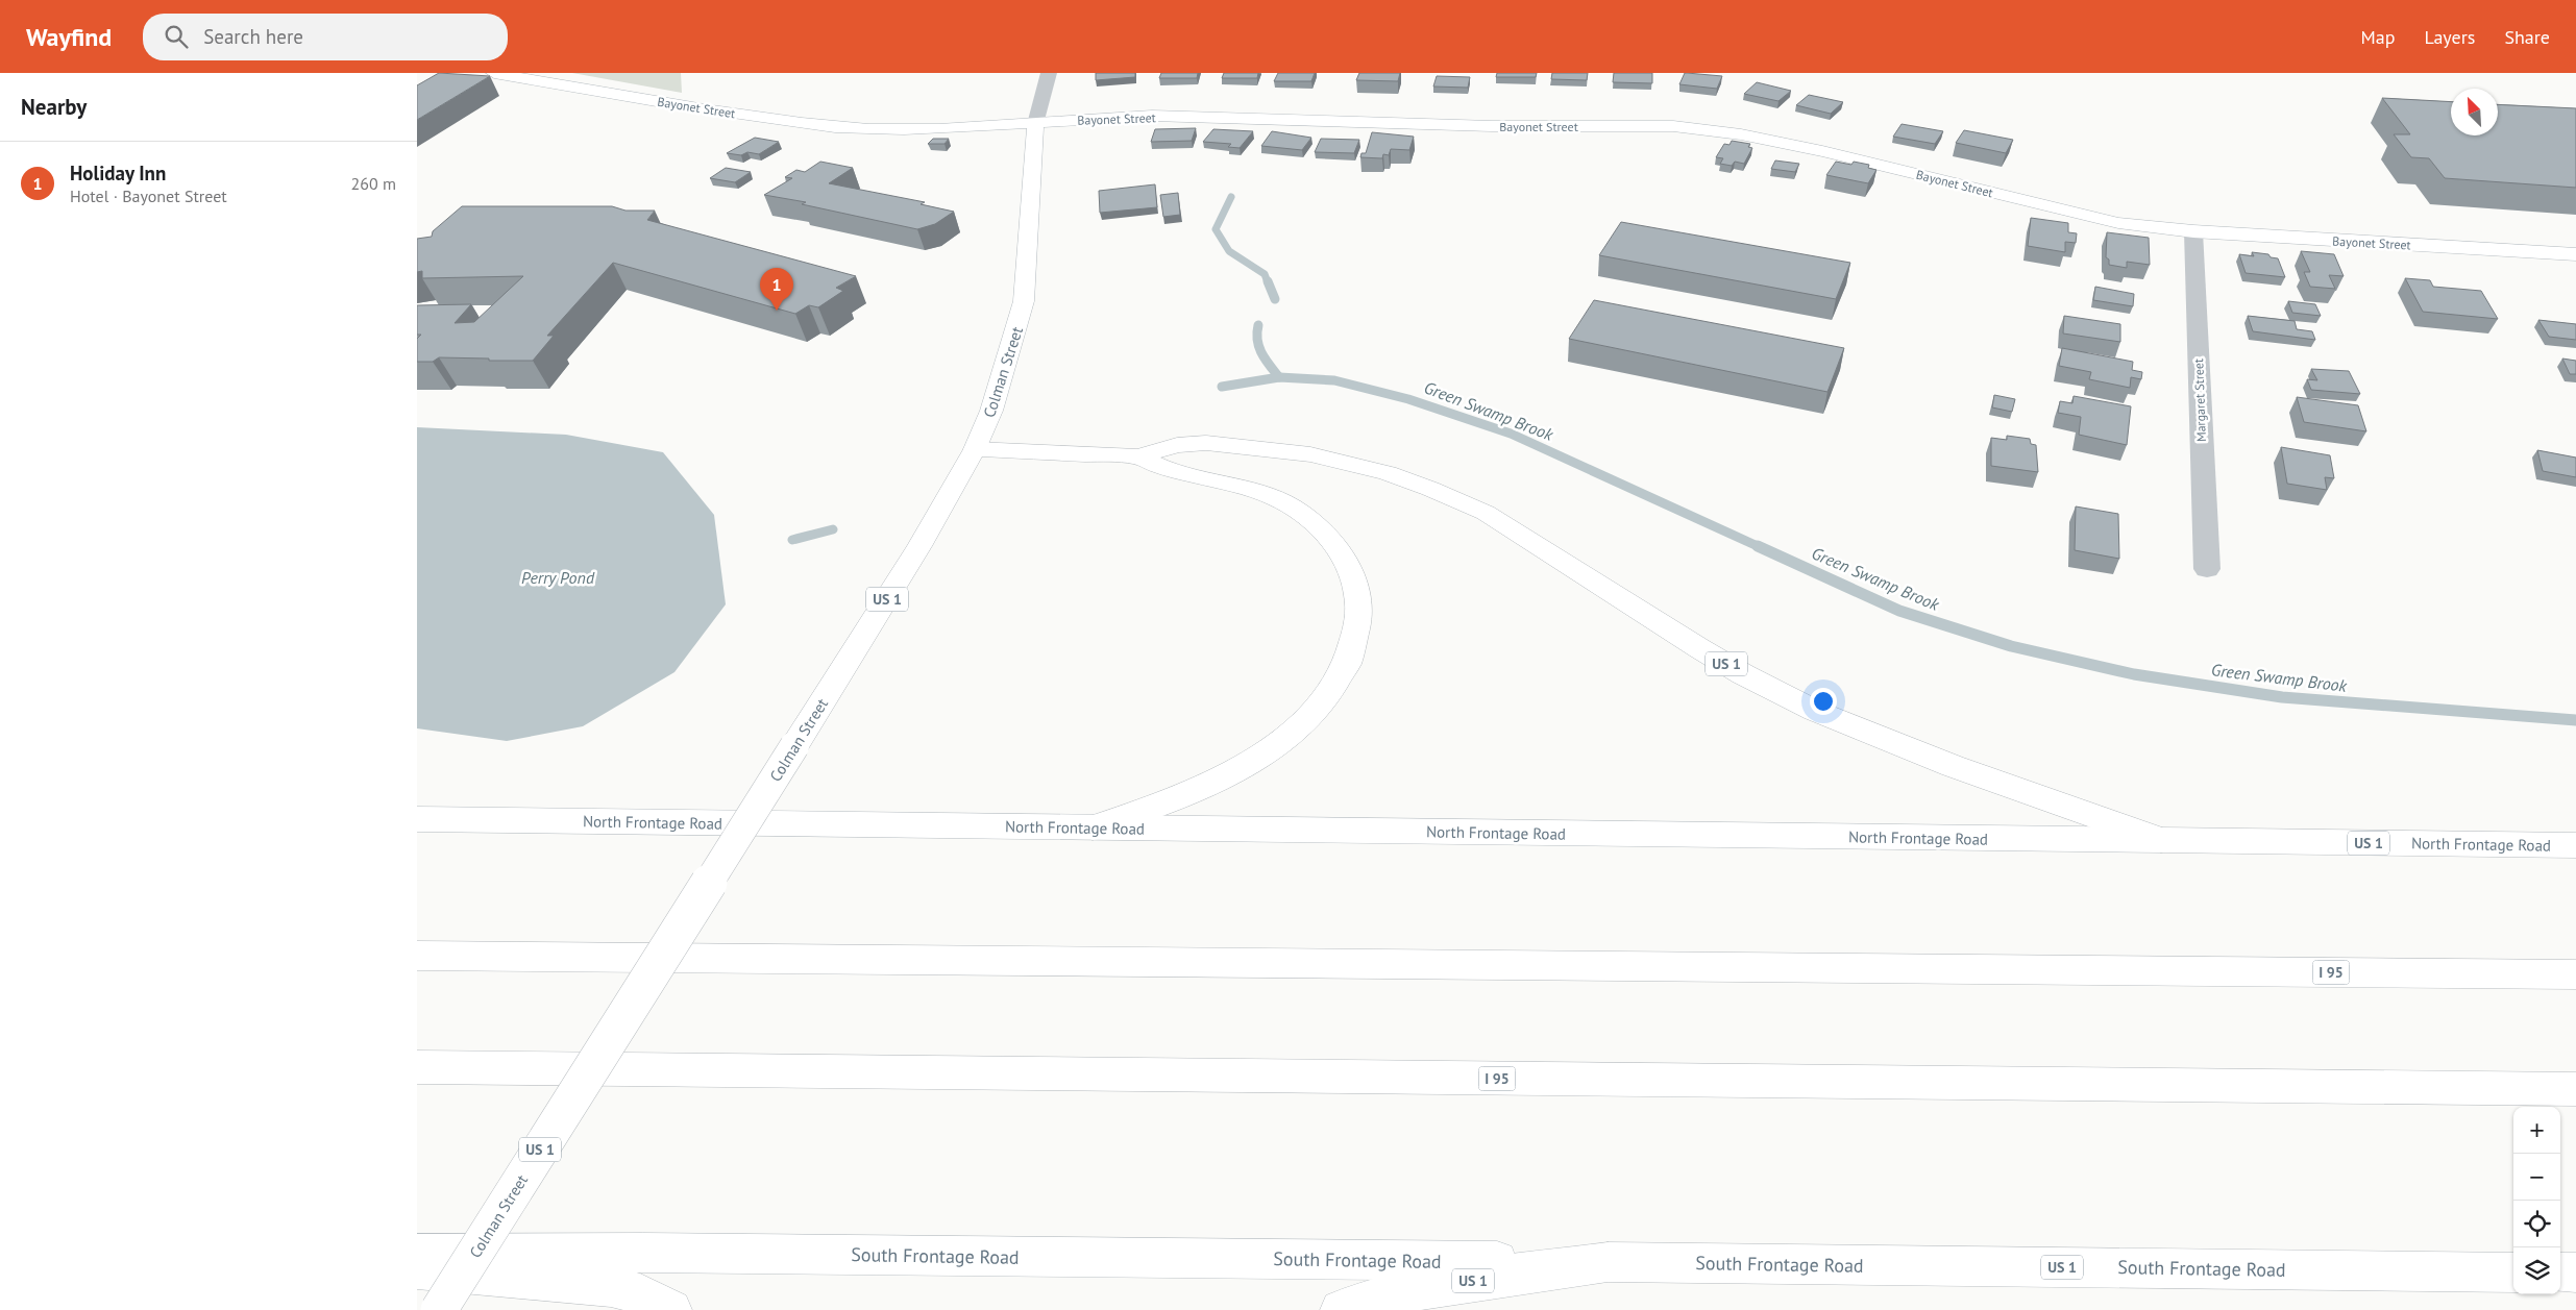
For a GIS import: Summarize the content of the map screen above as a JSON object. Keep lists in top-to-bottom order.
{
  "streets": {
    "main road": [
      "Bayonet Street",
      "Colman Street",
      "US 1",
      "North Frontage Road",
      "I 95",
      "South Frontage Road"
    ],
    "street": ["Margaret Street"]
  },
  "crossings": [
    ["Bayonet Street", "Colman Street"],
    ["Bayonet Street", "Margaret Street"],
    ["Colman Street", "US 1"],
    ["US 1", "North Frontage Road"],
    ["US 1", "South Frontage Road"]
  ],
  "water": ["Green Swamp Brook", "Perry Pond"],
  "north": "top left",
  "page": {
    "header": "Wayfind",
    "search": "Search here",
    "nav": ["Map", "Layers", "Share"],
    "heading": "Nearby",
    "list": [
      {
        "mark": "1",
        "name": "Holiday Inn",
        "note": "Hotel · Bayonet Street",
        "value": "260 m"
      }
    ],
    "pins": "1",
    "map_buttons": ["+", "−"]
  }
}
